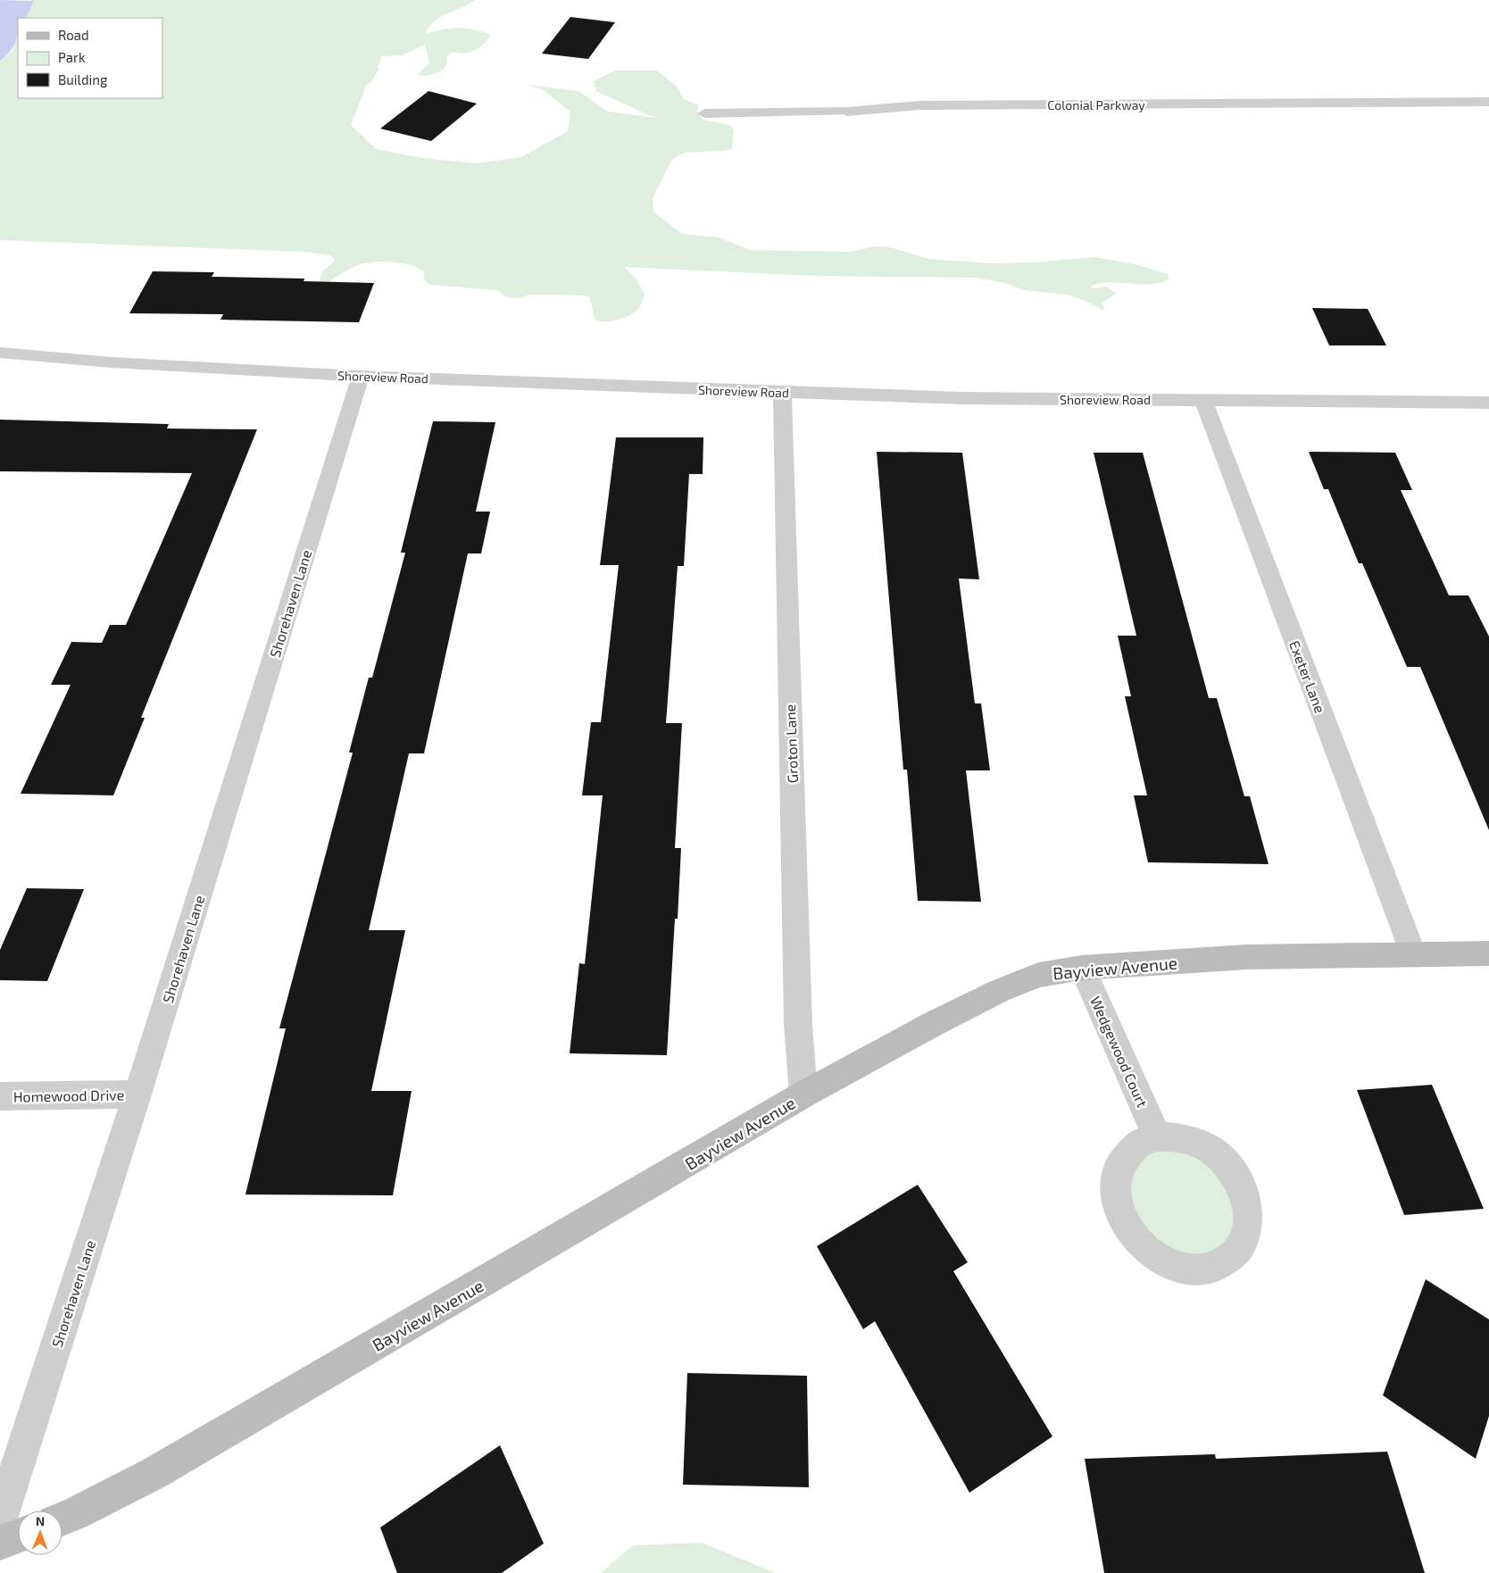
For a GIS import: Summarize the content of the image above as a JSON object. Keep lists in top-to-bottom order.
{
  "streets": {
    "street": [
      "Colonial Parkway",
      "Shoreview Road",
      "Shorehaven Lane",
      "Exeter Lane",
      "Groton Lane",
      "Bayview Avenue",
      "Wedgewood Court",
      "Homewood Drive"
    ]
  },
  "crossings": [
    ["Shoreview Road", "Shorehaven Lane"],
    ["Shoreview Road", "Exeter Lane"],
    ["Shoreview Road", "Groton Lane"],
    ["Shorehaven Lane", "Homewood Drive"],
    ["Exeter Lane", "Bayview Avenue"],
    ["Groton Lane", "Bayview Avenue"],
    ["Bayview Avenue", "Wedgewood Court"]
  ],
  "legend": ["Road", "Park", "Building"],
  "north": "top"
}
